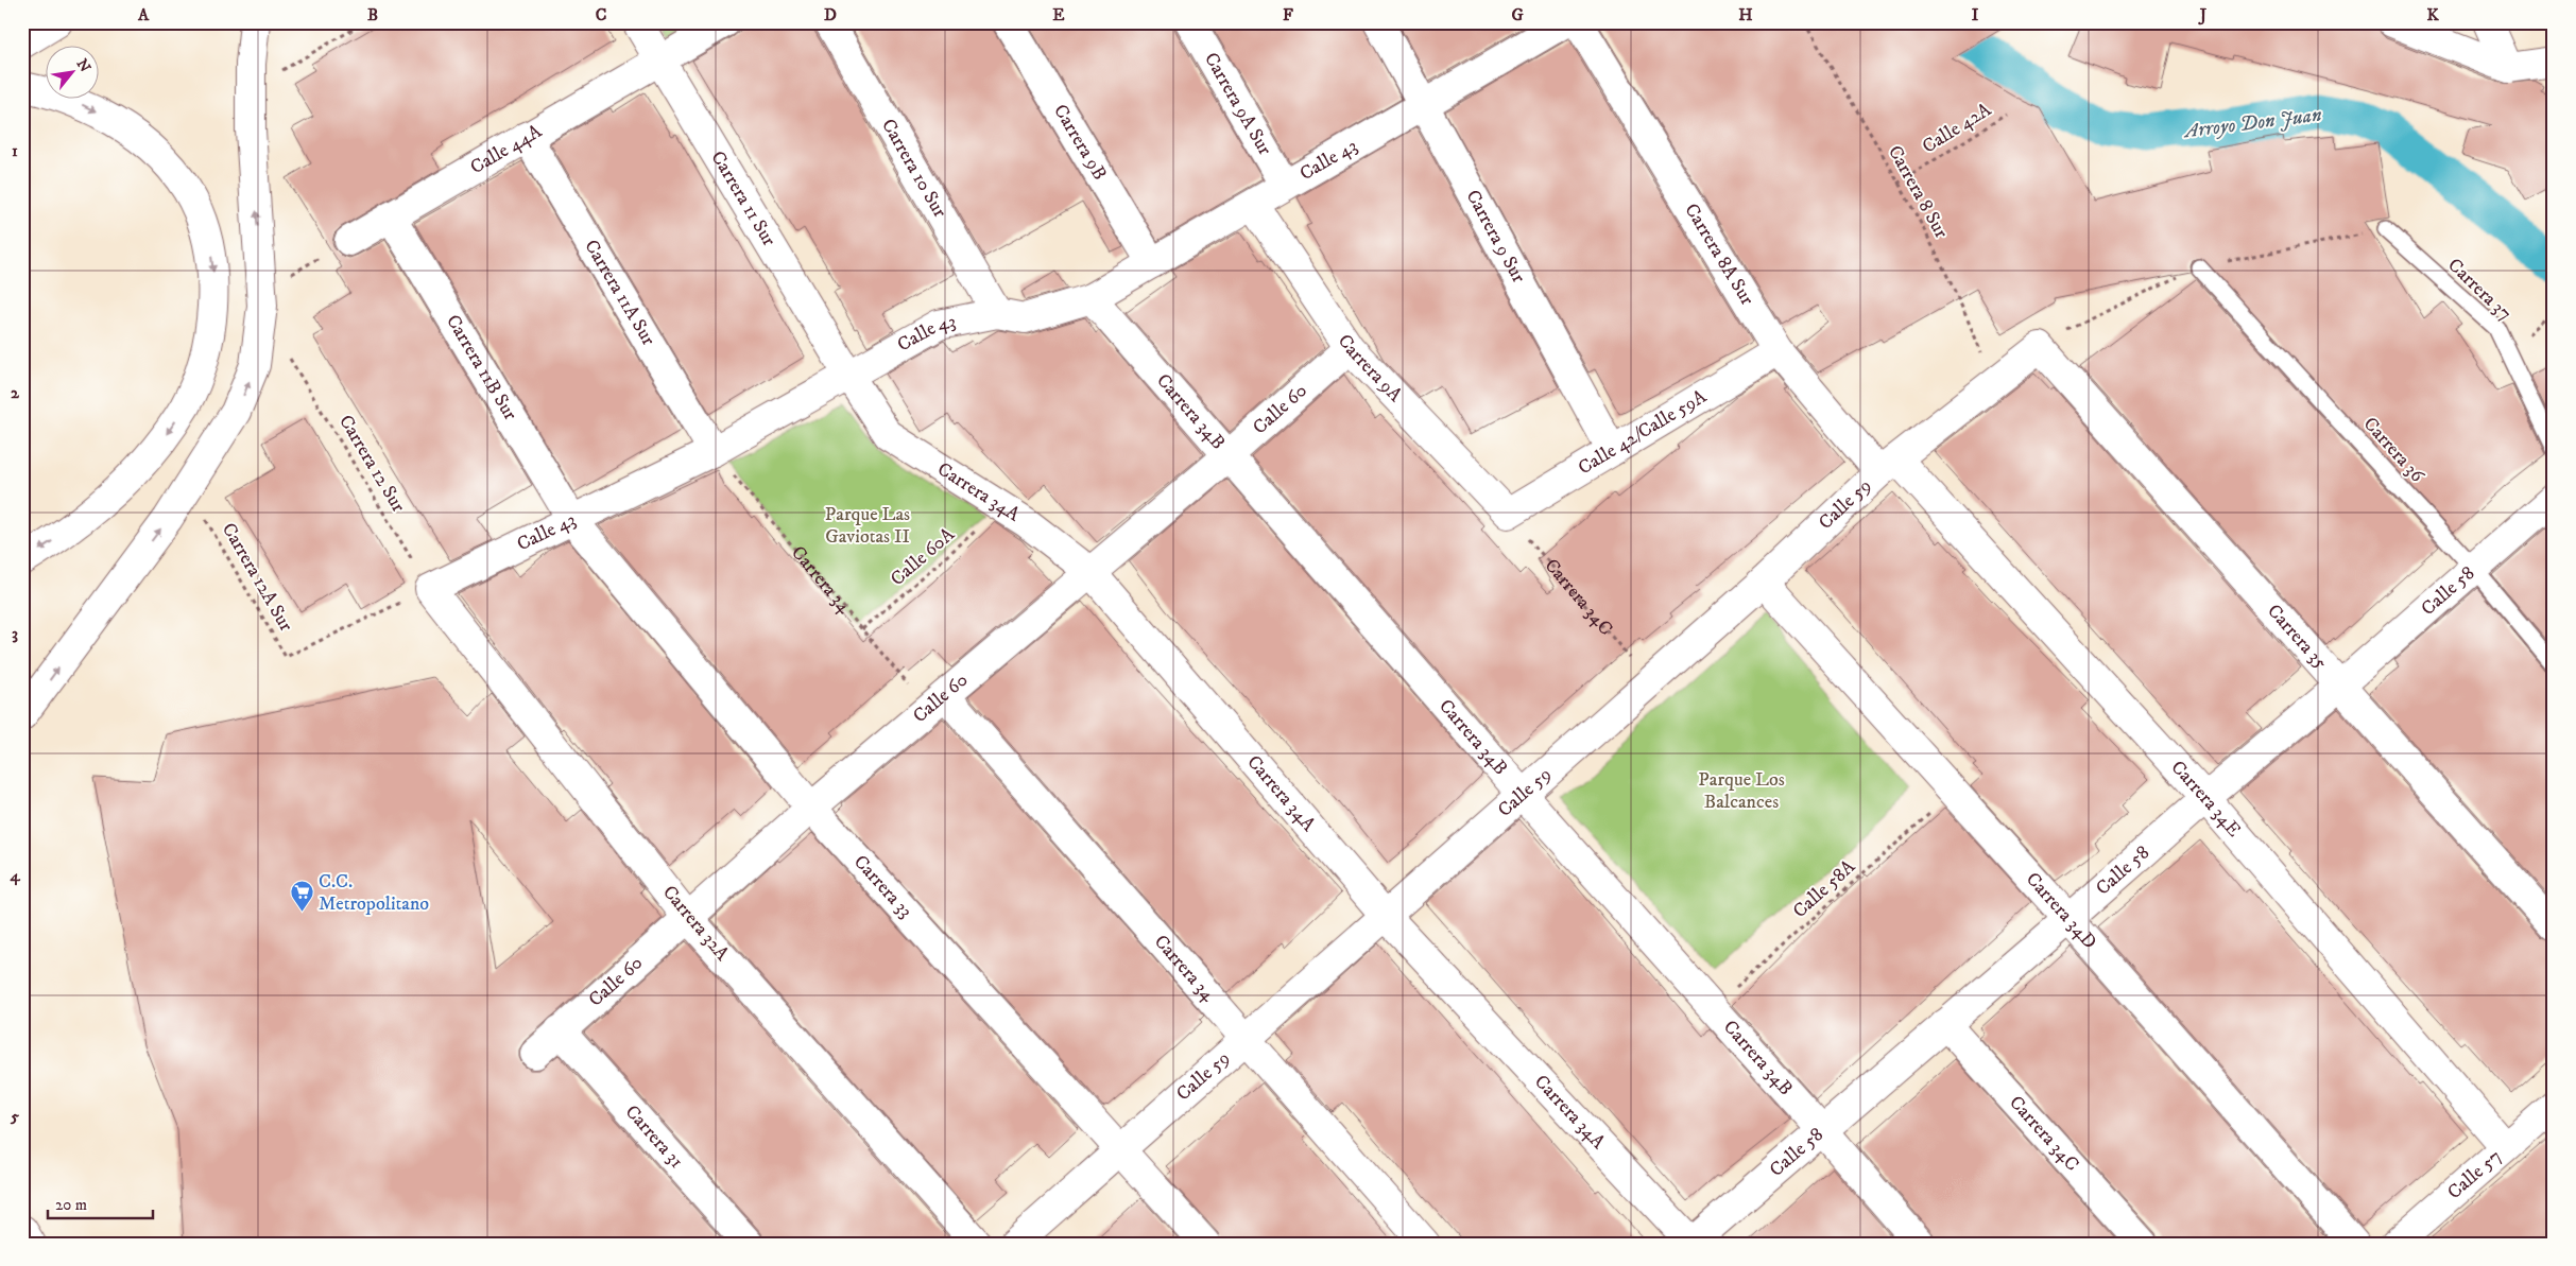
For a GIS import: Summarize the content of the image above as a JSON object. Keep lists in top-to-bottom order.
{
  "streets": {
    "main road": [
      "Carrera 9A Sur",
      "Carrera 9B",
      "Calle 44A",
      "Calle 43",
      "Carrera 10 Sur",
      "Carrera 11 Sur",
      "Carrera 9 Sur",
      "Carrera 8A Sur",
      "Carrera 11A Sur",
      "Carrera 9A",
      "Carrera 11B Sur",
      "Calle 60",
      "Carrera 34B",
      "Calle 42/Calle 59A",
      "Carrera 34A",
      "Calle 59",
      "Carrera 34",
      "Calle 58",
      "Carrera 34C",
      "Carrera 35",
      "Carrera 34E",
      "Carrera 33",
      "Carrera 34D",
      "Carrera 32A",
      "Carrera 31",
      "Calle 57"
    ],
    "lane": ["Carrera 37", "Carrera 36"],
    "path": [
      "Calle 42A",
      "Carrera 8 Sur",
      "Carrera 12 Sur",
      "Calle 60A",
      "Carrera 12A Sur",
      "Calle 58A"
    ]
  },
  "crossings": [
    ["Carrera 9A Sur", "Calle 43"],
    ["Calle 42A", "Carrera 8 Sur"],
    ["Carrera 9B", "Calle 43"],
    ["Calle 44A", "Carrera 11 Sur"],
    ["Calle 44A", "Carrera 11A Sur"],
    ["Calle 44A", "Carrera 11B Sur"],
    ["Calle 43", "Carrera 10 Sur"],
    ["Calle 43", "Carrera 11 Sur"],
    ["Calle 43", "Carrera 9 Sur"],
    ["Calle 43", "Carrera 11A Sur"],
    ["Calle 43", "Carrera 9A"],
    ["Calle 43", "Carrera 11B Sur"],
    ["Calle 43", "Carrera 34B"],
    ["Calle 43", "Carrera 12 Sur"],
    ["Calle 43", "Carrera 34A"],
    ["Calle 43", "Carrera 12A Sur"],
    ["Calle 43", "Carrera 34"],
    ["Calle 43", "Carrera 33"],
    ["Calle 43", "Carrera 32A"],
    ["Carrera 8 Sur", "Calle 59"],
    ["Carrera 11 Sur", "Carrera 34A"],
    ["Carrera 9 Sur", "Calle 42/Calle 59A"],
    ["Carrera 8A Sur", "Calle 42/Calle 59A"],
    ["Carrera 8A Sur", "Calle 59"],
    ["Carrera 8A Sur", "Carrera 34E"],
    ["Carrera 11A Sur", "Carrera 34"],
    ["Carrera 9A", "Calle 60"],
    ["Carrera 9A", "Calle 42/Calle 59A"],
    ["Carrera 9A", "Carrera 34C"],
    ["Carrera 11B Sur", "Carrera 33"],
    ["Calle 60", "Carrera 34B"],
    ["Calle 60", "Carrera 34A"],
    ["Calle 60", "Carrera 34"],
    ["Calle 60", "Carrera 33"],
    ["Calle 60", "Carrera 32A"],
    ["Calle 60", "Carrera 31"],
    ["Carrera 34B", "Calle 59"],
    ["Carrera 34B", "Calle 58"],
    ["Carrera 34B", "Calle 58A"],
    ["Calle 42/Calle 59A", "Carrera 34C"],
    ["Carrera 36", "Calle 58"],
    ["Carrera 12 Sur", "Carrera 12A Sur"],
    ["Carrera 12 Sur", "Carrera 32A"],
    ["Carrera 34A", "Calle 59"],
    ["Carrera 34A", "Calle 60A"],
    ["Carrera 34A", "Calle 58"],
    ["Calle 59", "Carrera 34"],
    ["Calle 59", "Carrera 34C"],
    ["Calle 59", "Carrera 35"],
    ["Calle 59", "Carrera 34E"],
    ["Calle 59", "Carrera 33"],
    ["Calle 59", "Carrera 34D"],
    ["Calle 60A", "Carrera 34"],
    ["Carrera 12A Sur", "Carrera 32A"],
    ["Calle 58", "Carrera 34C"],
    ["Calle 58", "Carrera 35"],
    ["Calle 58", "Carrera 34E"],
    ["Calle 58", "Carrera 34D"],
    ["Carrera 34E", "Calle 57"],
    ["Calle 58A", "Carrera 34D"]
  ],
  "water": ["Arroyo Don Juan"],
  "parks": ["Parque Las Gaviotas II", "Parque Los Balcances"],
  "places": {
    "supermarket": ["C.C. Metropolitano"]
  },
  "scale_bar": "20 m",
  "north": "top right",
  "grid": {
    "columns": [
      "A",
      "B",
      "C",
      "D",
      "E",
      "F",
      "G",
      "H",
      "I",
      "J",
      "K"
    ],
    "rows": [
      "1",
      "2",
      "3",
      "4",
      "5"
    ]
  }
}
